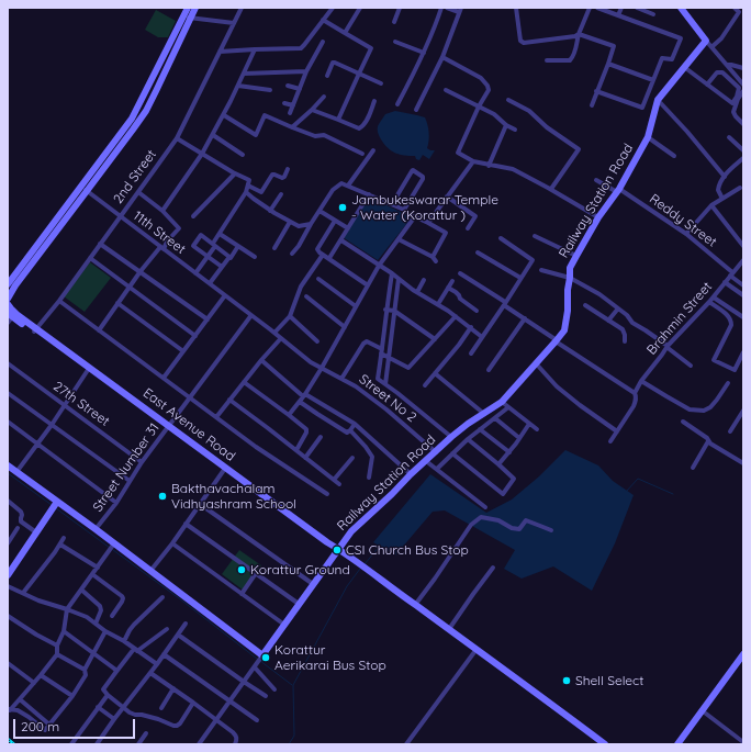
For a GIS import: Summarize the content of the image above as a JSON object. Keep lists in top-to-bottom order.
{
  "streets": {
    "main road": ["Railway Station Road", "East Avenue Road"],
    "street": [
      "2nd Street",
      "Reddy Street",
      "11th Street",
      "Brahmin Street",
      "Street No 2",
      "27th Street",
      "Street Number 31"
    ]
  },
  "crossings": [
    ["2nd Street", "11th Street"],
    ["2nd Street", "East Avenue Road"],
    ["Railway Station Road", "Reddy Street"],
    ["Railway Station Road", "Street No 2"],
    ["Railway Station Road", "East Avenue Road"],
    ["Reddy Street", "Brahmin Street"],
    ["11th Street", "Street No 2"],
    ["11th Street", "Street Number 31"],
    ["27th Street", "Street Number 31"],
    ["East Avenue Road", "Street Number 31"]
  ],
  "places": [
    "Jambukeswarar Temple - Water (Korattur )",
    "Bakthavachalam Vidhyashram School",
    "CSI Church Bus Stop",
    "Korattur Ground",
    "Korattur Aerikarai Bus Stop",
    "Shell Select"
  ],
  "scale_bar": "200 m"
}
